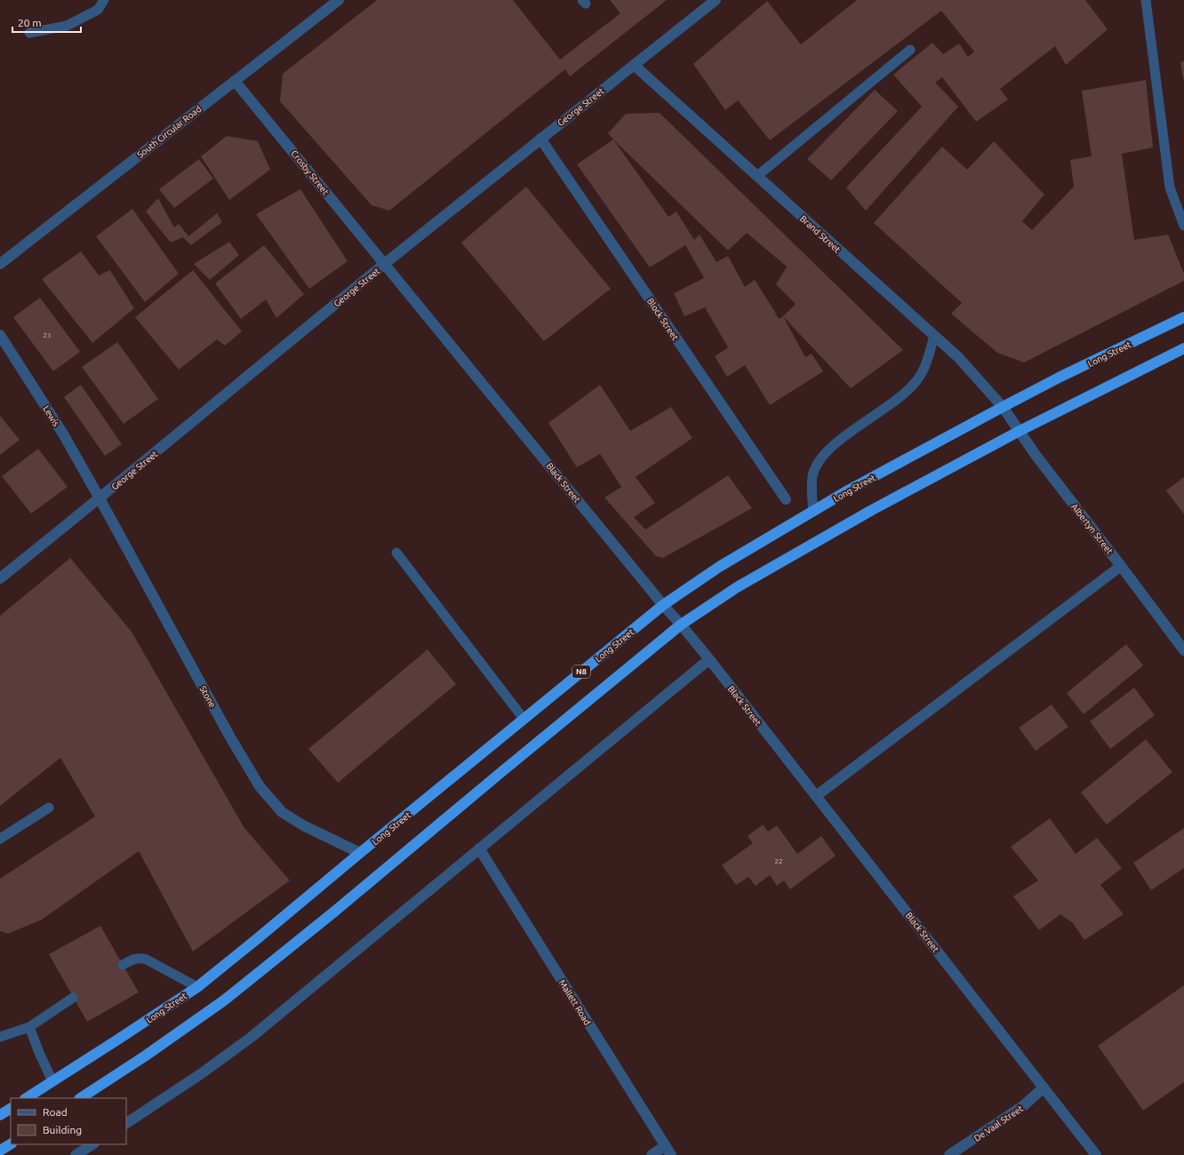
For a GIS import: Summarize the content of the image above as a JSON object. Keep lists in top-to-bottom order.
{
  "streets": {
    "highway": ["Long Street", "N8"],
    "street": [
      "George Street",
      "South Circular Road",
      "Crosby Street",
      "Brand Street",
      "Block Street",
      "Lewis",
      "Black Street",
      "Albertyn Street",
      "Stone",
      "Mallett Road",
      "De Vaal Street"
    ]
  },
  "crossings": [
    ["George Street", "Crosby Street"],
    ["George Street", "Brand Street"],
    ["George Street", "Block Street"],
    ["George Street", "Lewis"],
    ["George Street", "Black Street"],
    ["George Street", "Stone"],
    ["South Circular Road", "Crosby Street"],
    ["Crosby Street", "Black Street"],
    ["Brand Street", "Long Street"],
    ["Brand Street", "Albertyn Street"],
    ["Long Street", "Black Street"],
    ["Long Street", "Albertyn Street"],
    ["Long Street", "Stone"],
    ["Lewis", "Stone"],
    ["Black Street", "De Vaal Street"]
  ],
  "house_numbers": ["23", "22"],
  "legend": ["Road", "Building"],
  "scale_bar": "20 m"
}
